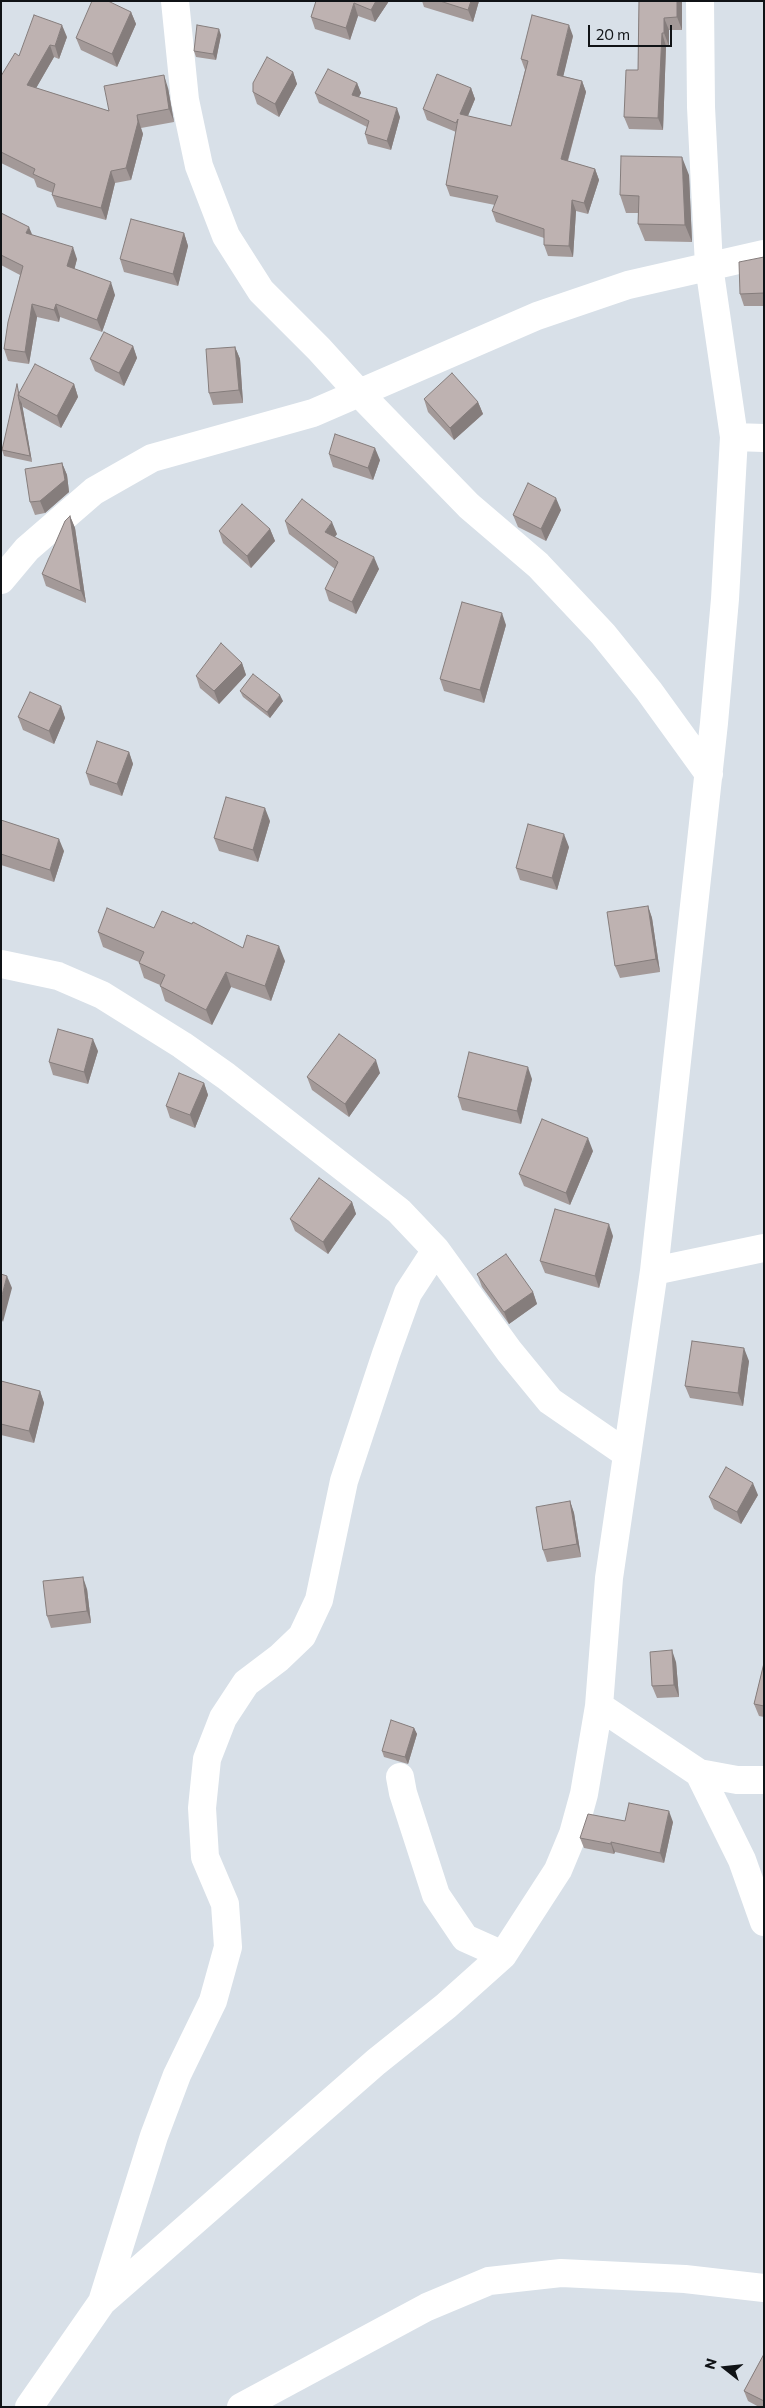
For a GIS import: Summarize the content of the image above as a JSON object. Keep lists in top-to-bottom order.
{
  "scale_bar": "20 m",
  "north": "left"
}
